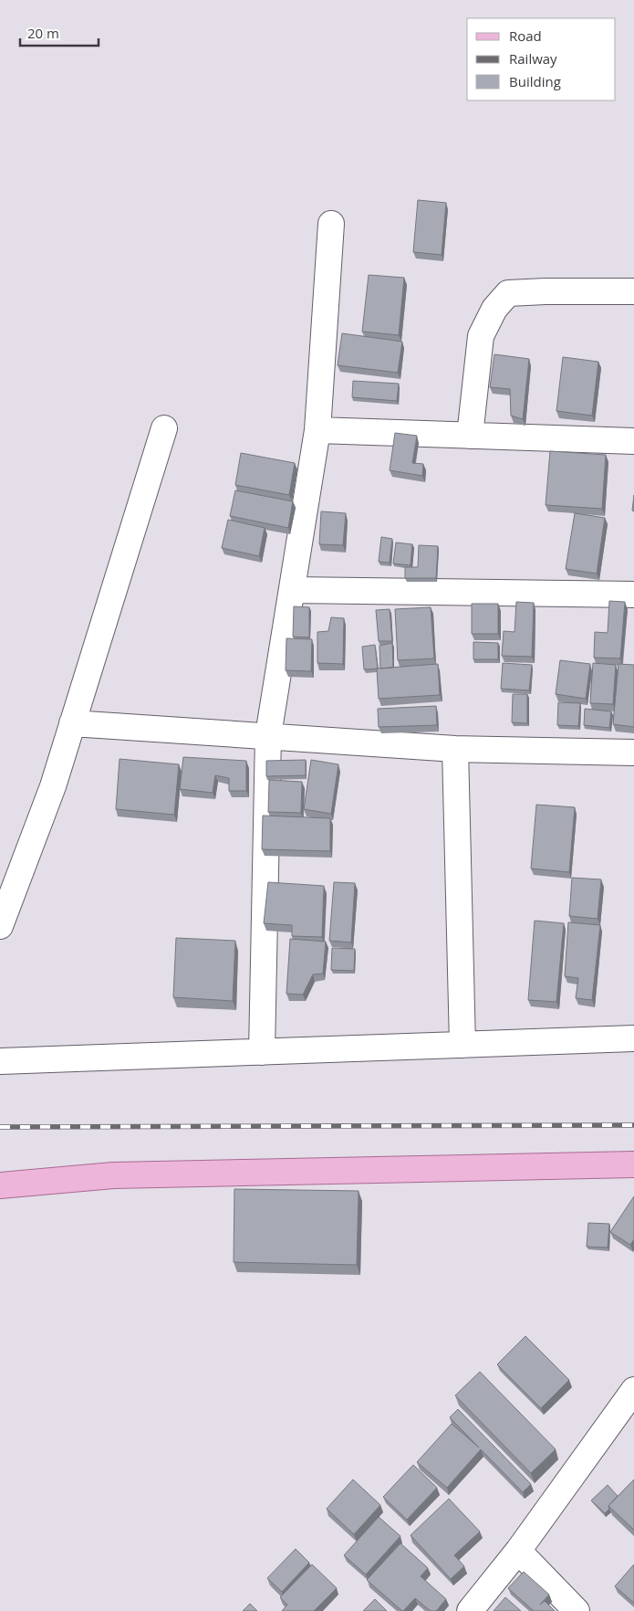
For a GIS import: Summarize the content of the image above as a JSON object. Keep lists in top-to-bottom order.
{
  "legend": ["Road", "Railway", "Building"],
  "scale_bar": "20 m"
}
